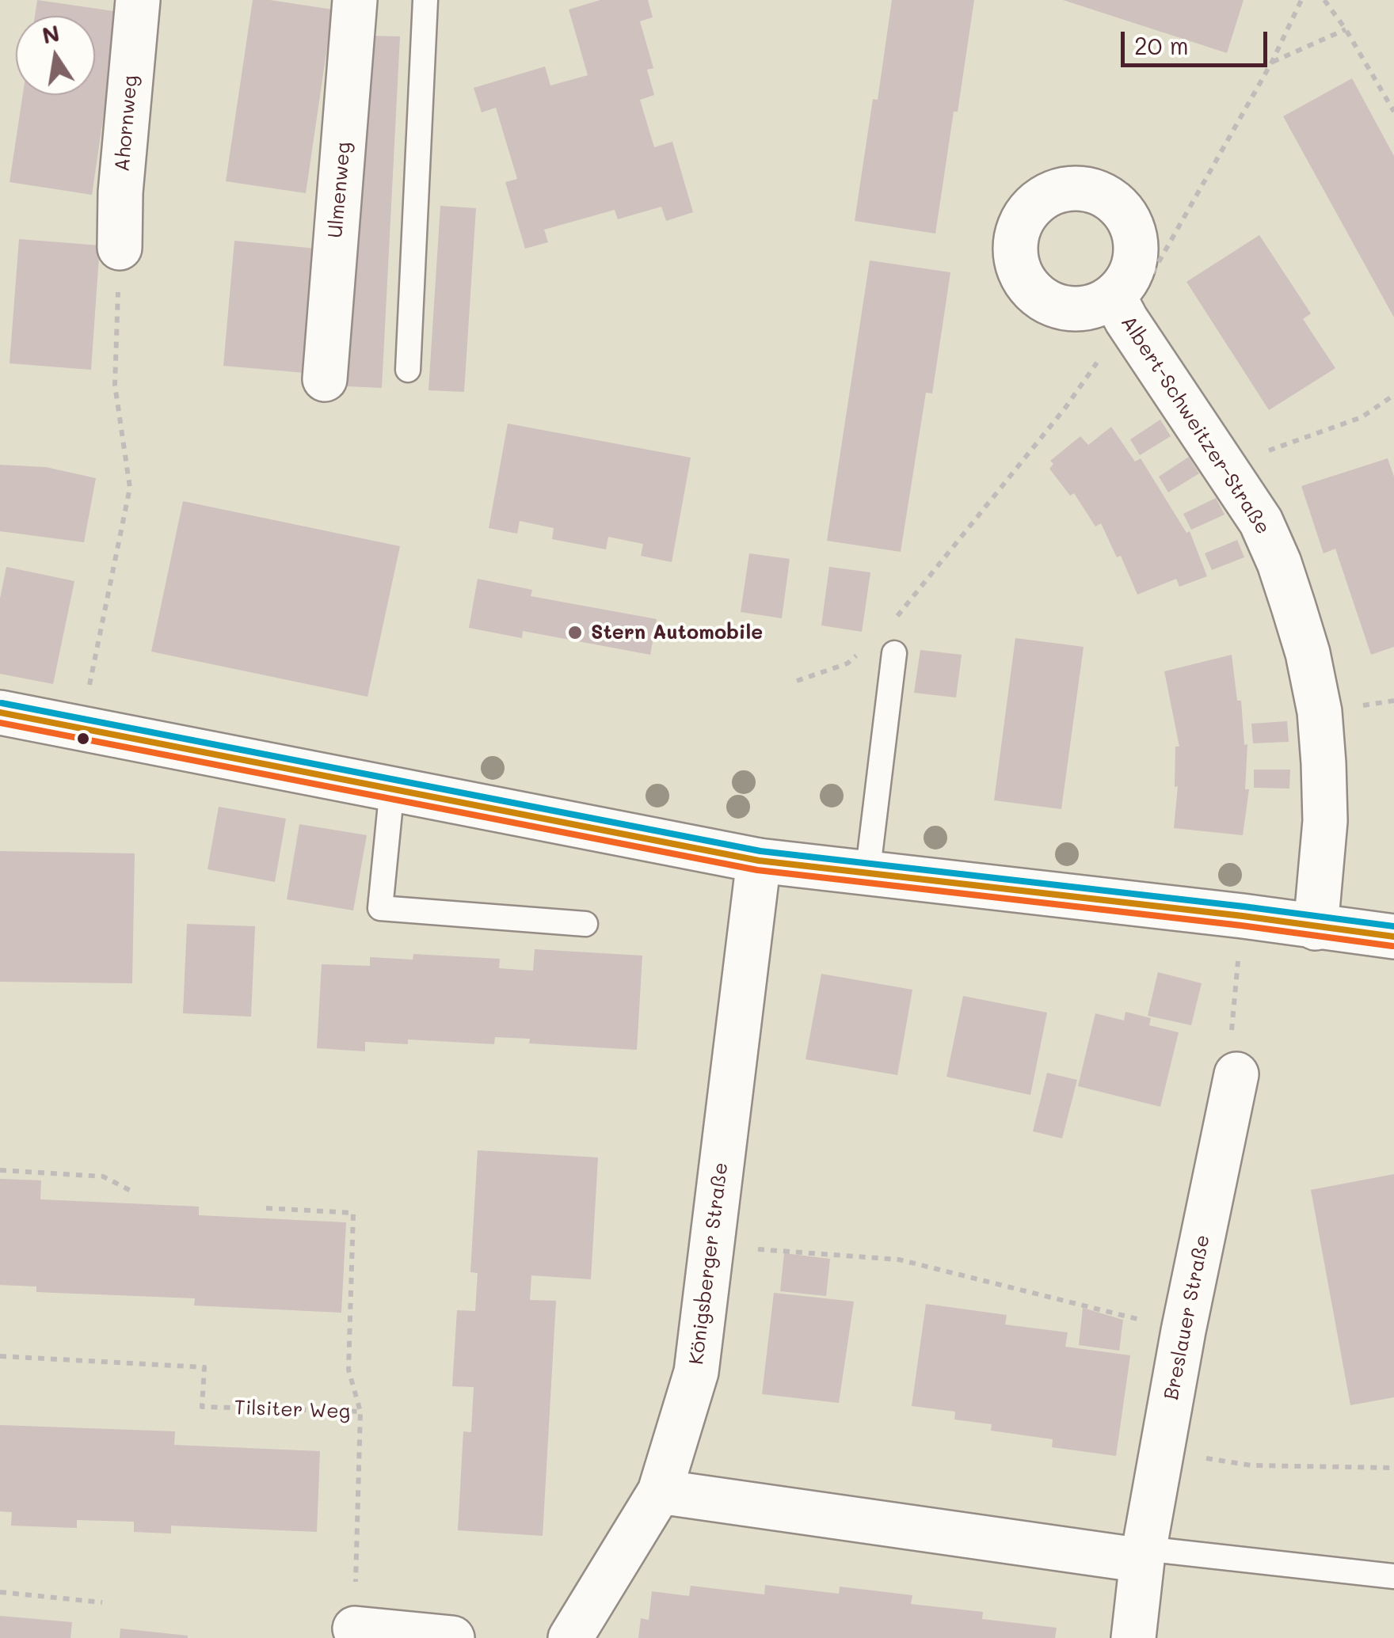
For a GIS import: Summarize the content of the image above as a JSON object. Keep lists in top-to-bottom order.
{
  "streets": {
    "street": [
      "Ahornweg",
      "Ulmenweg",
      "Albert-Schweitzer-Straße",
      "Königsberger Straße",
      "Breslauer Straße"
    ],
    "path": ["Tilsiter Weg"]
  },
  "places": ["Stern Automobile"],
  "scale_bar": "20 m",
  "north": "top"
}
